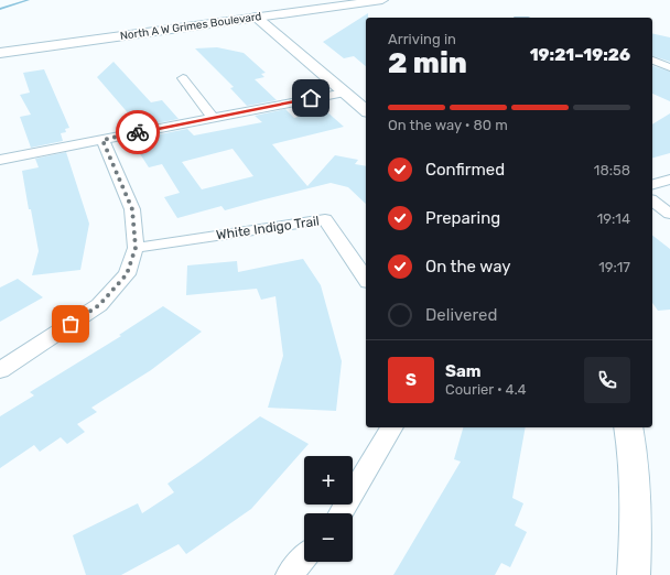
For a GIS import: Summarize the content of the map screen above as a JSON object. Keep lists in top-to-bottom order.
{
  "streets": {
    "main road": ["North A W Grimes Boulevard"],
    "street": ["White Indigo Trail"]
  },
  "page": {
    "heading": ["2 min", "Arriving in", "19:21–19:26"],
    "panel": ["Sam", "Courier · 4.4"],
    "bar": "On the way · 80 m",
    "list": [
      ["Confirmed", "18:58"],
      ["Preparing", "19:14"],
      ["On the way", "19:17"],
      "Delivered"
    ],
    "round": "S",
    "map_buttons": ["+", "−"]
  }
}
